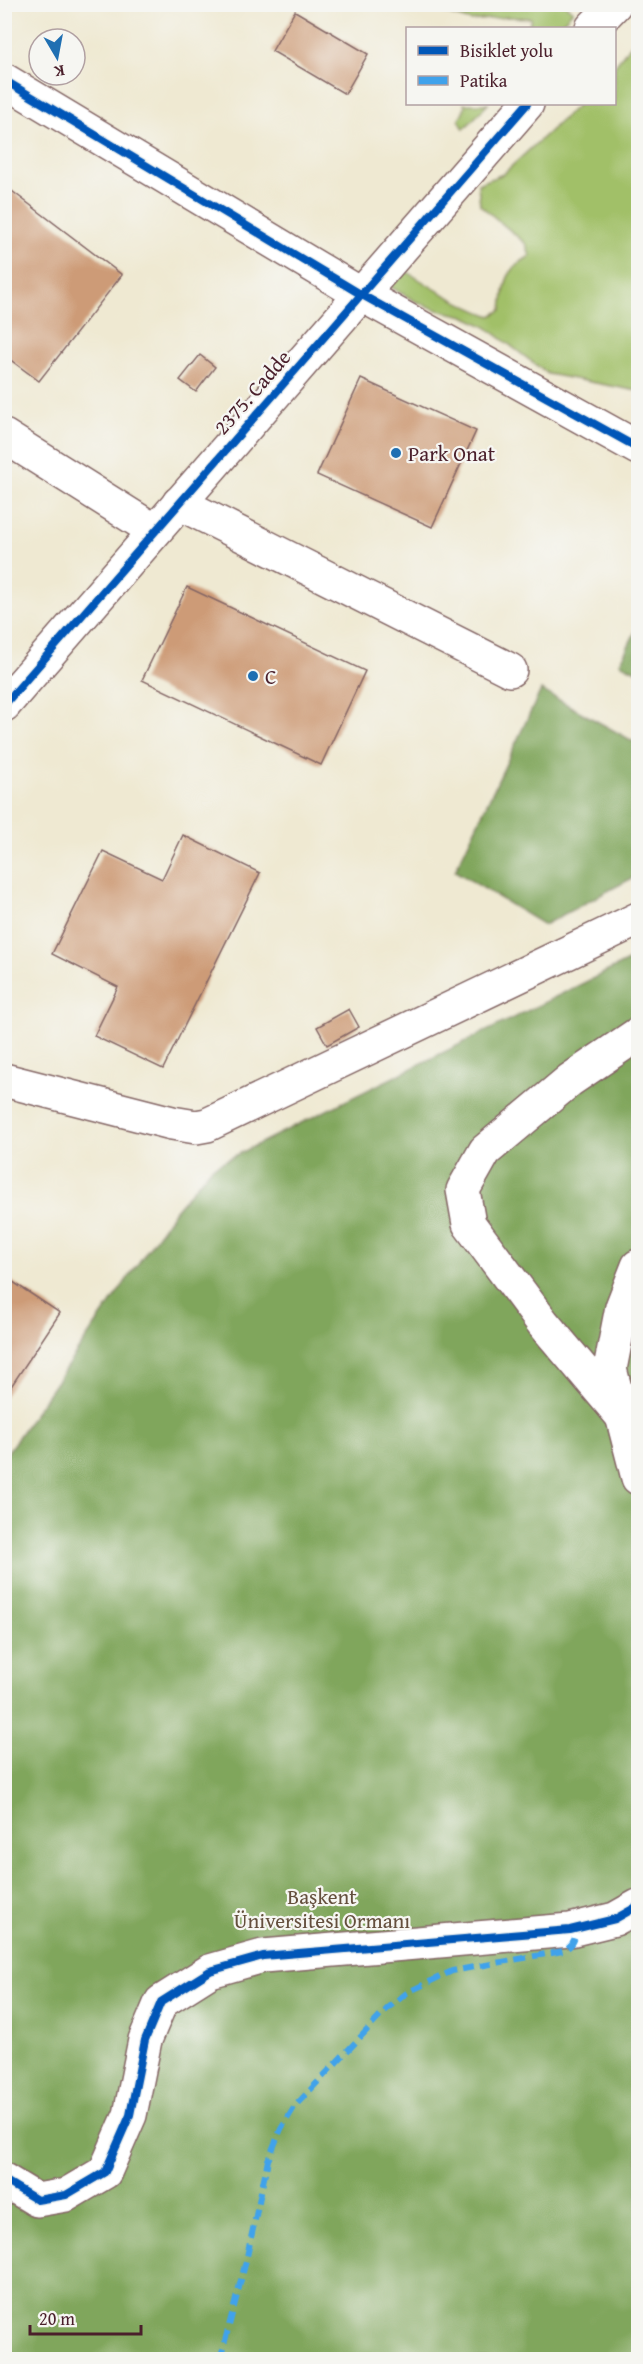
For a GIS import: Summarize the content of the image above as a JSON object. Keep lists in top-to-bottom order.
{
  "streets": {
    "street": ["2375. Cadde"]
  },
  "parks": ["Başkent Üniversitesi Ormanı"],
  "places": ["Park Onat", "C"],
  "legend": ["Bisiklet yolu", "Patika"],
  "scale_bar": "20 m",
  "north": "bottom"
}
